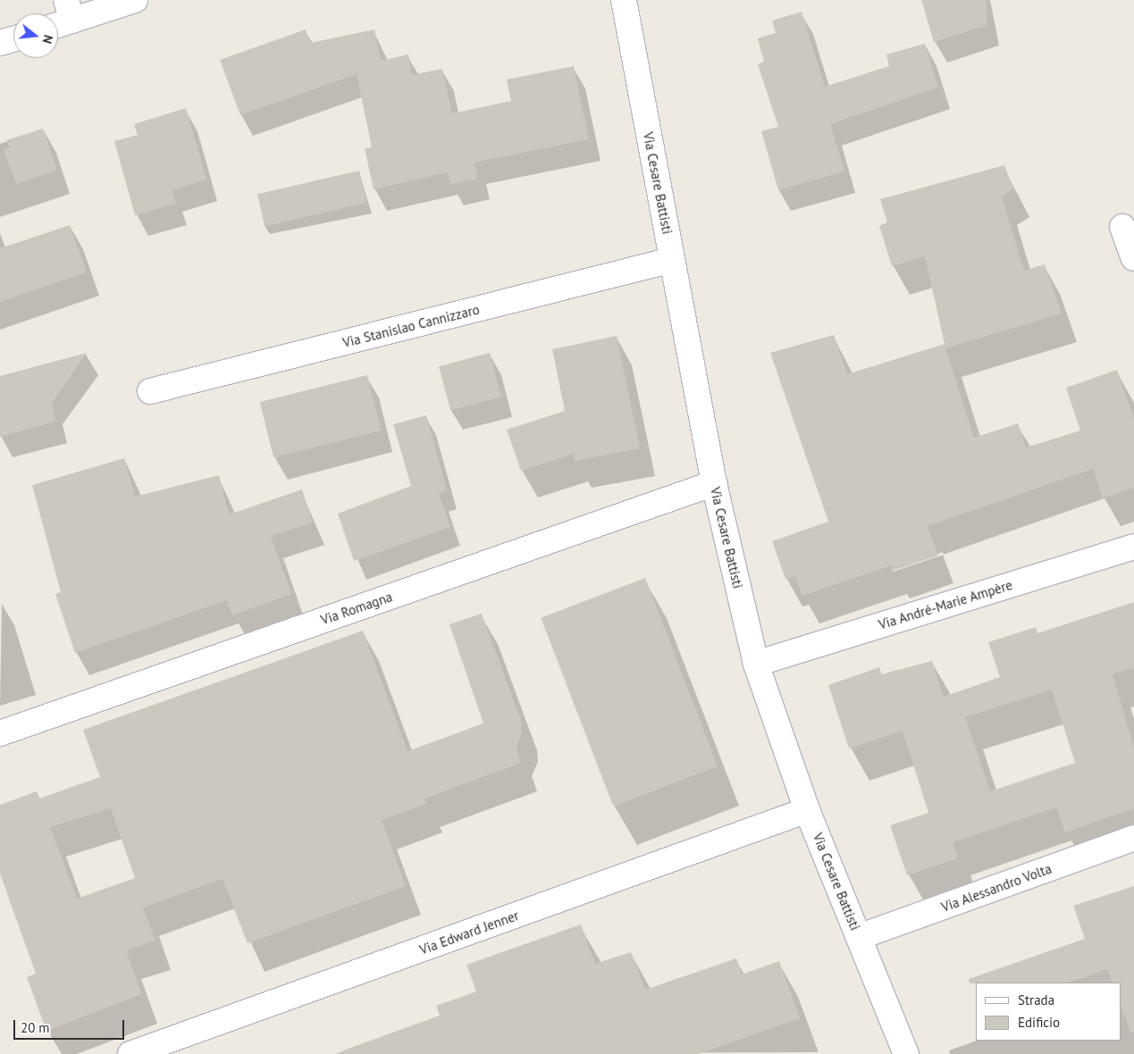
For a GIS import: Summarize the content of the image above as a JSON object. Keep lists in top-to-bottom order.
{
  "streets": {
    "street": [
      "Via Cesare Battisti",
      "Via Stanislao Cannizzaro",
      "Via André-Marie Ampère",
      "Via Romagna",
      "Via Alessandro Volta",
      "Via Edward Jenner"
    ]
  },
  "crossings": [
    ["Via Cesare Battisti", "Via Stanislao Cannizzaro"],
    ["Via Cesare Battisti", "Via André-Marie Ampère"],
    ["Via Cesare Battisti", "Via Romagna"],
    ["Via Cesare Battisti", "Via Alessandro Volta"],
    ["Via Cesare Battisti", "Via Edward Jenner"]
  ],
  "legend": ["Strada", "Edificio"],
  "scale_bar": "20 m",
  "north": "right"
}
